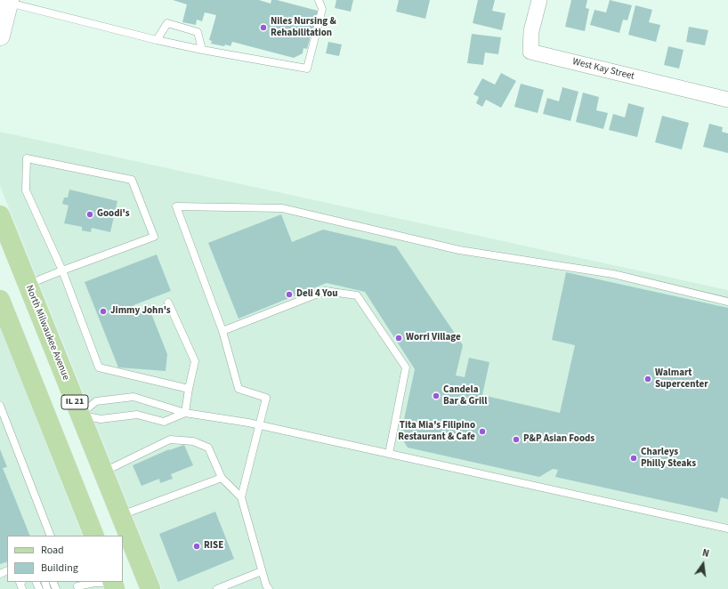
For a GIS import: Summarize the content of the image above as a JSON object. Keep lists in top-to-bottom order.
{
  "streets": {
    "main road": ["North Milwaukee Avenue", "IL 21"],
    "street": ["West Kay Street"]
  },
  "places": [
    "Niles Nursing & Rehabilitation",
    "Goodi's",
    "Deli 4 You",
    "Jimmy John's",
    "Worri Village",
    "Walmart Supercenter",
    "Candela Bar & Grill",
    "Tita Mia's Filipino Restaurant & Cafe",
    "P&P Asian Foods",
    "Charleys Philly Steaks",
    "RISE"
  ],
  "legend": ["Road", "Building"],
  "north": "top"
}
